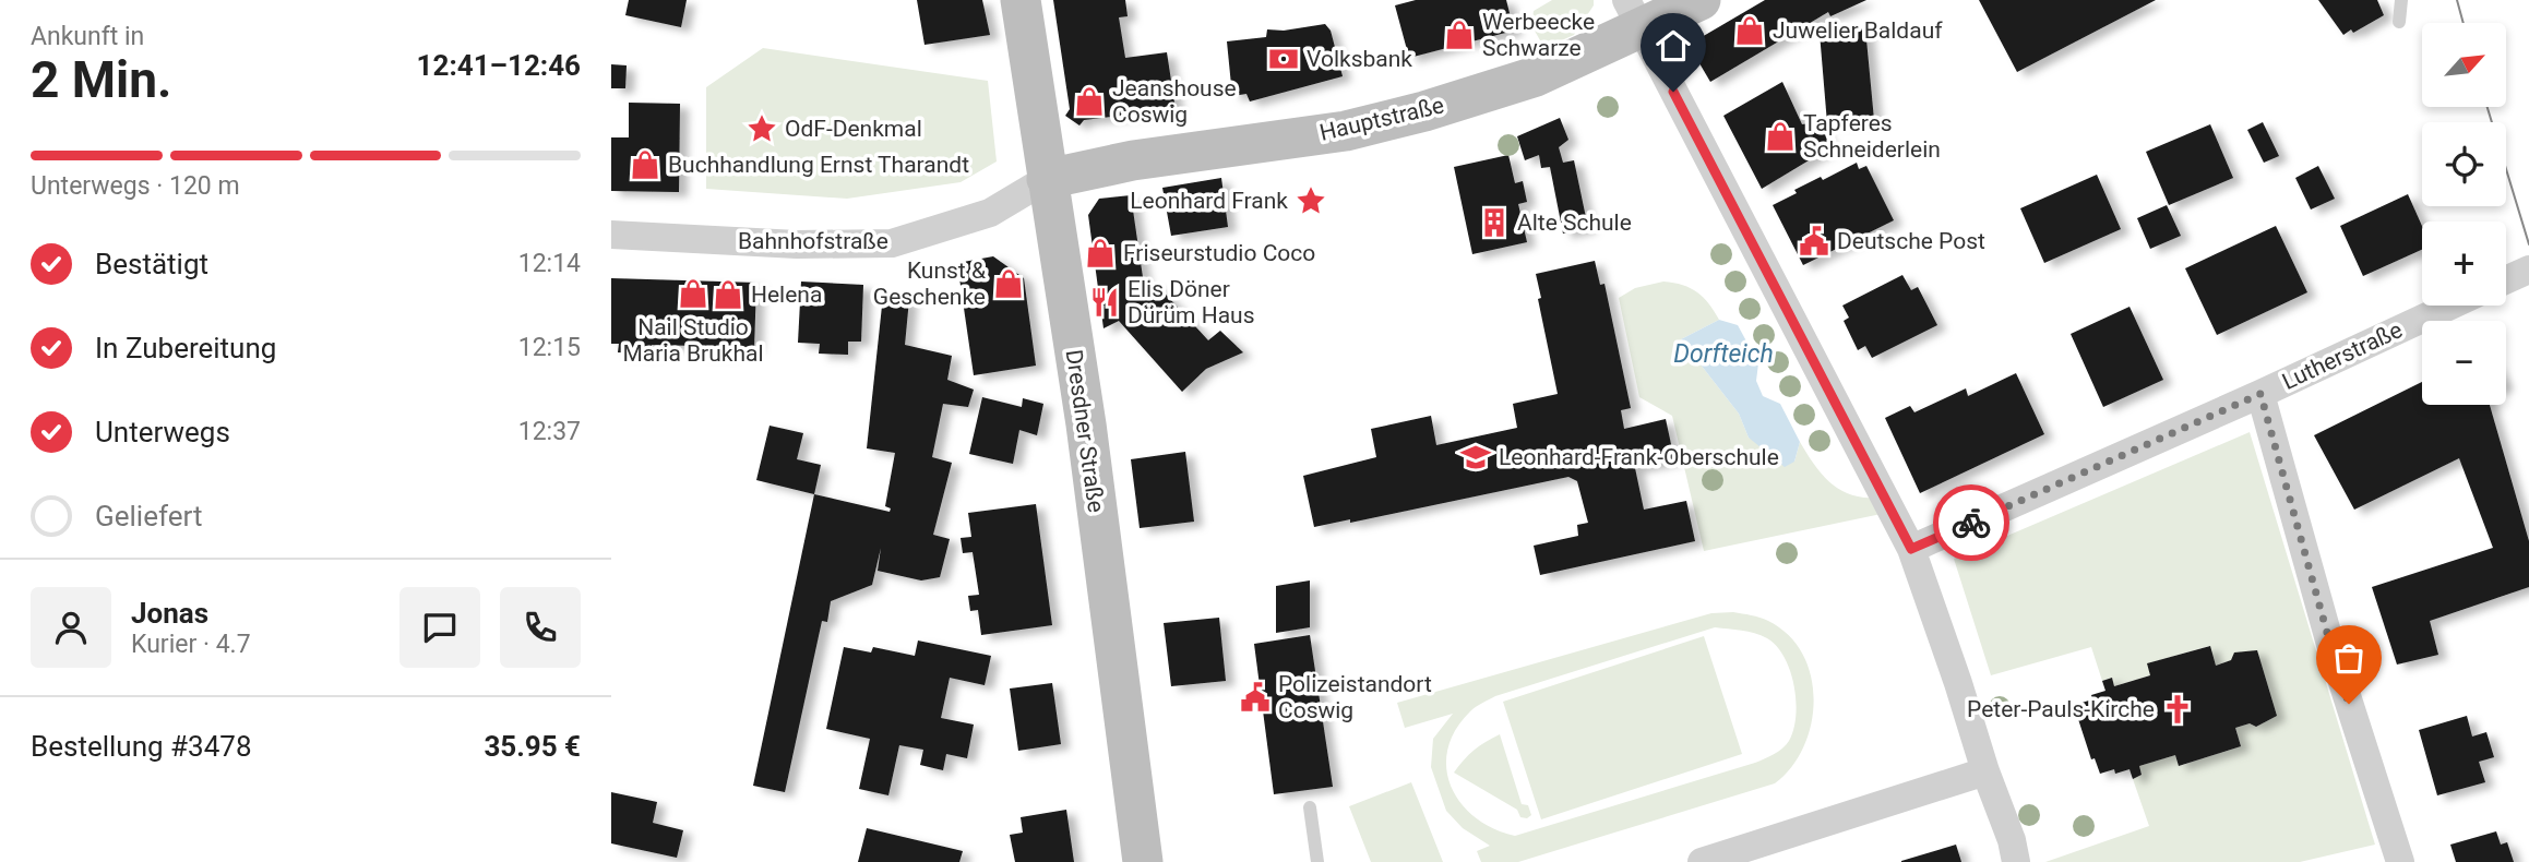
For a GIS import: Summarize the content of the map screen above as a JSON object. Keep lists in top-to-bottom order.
{
  "streets": {
    "main road": ["Hauptstraße", "Dresdner Straße"],
    "street": ["Bahnhofstraße", "Lutherstraße"]
  },
  "crossings": [
    ["Hauptstraße", "Bahnhofstraße"],
    ["Hauptstraße", "Dresdner Straße"],
    ["Bahnhofstraße", "Dresdner Straße"]
  ],
  "water": ["Dorfteich"],
  "places": {
    "shop": [
      "Juwelier Baldauf",
      "Werbeecke Schwarze",
      "Jeanshouse Coswig",
      "Tapferes Schneiderlein",
      "Buchhandlung Ernst Tharandt",
      "Friseurstudio Coco",
      "Kunst & Geschenke",
      "Nail Studio Maria Brukhal",
      "Helena"
    ],
    "bank": ["Volksbank"],
    "place": ["OdF-Denkmal", "Leonhard Frank"],
    "building": ["Alte Schule"],
    "public building": ["Deutsche Post", "Polizeistandort Coswig"],
    "restaurant": ["Elis Döner Dürüm Haus"],
    "school or university": ["Leonhard-Frank-Oberschule"],
    "church": ["Peter-Pauls-Kirche"]
  },
  "north": "top right",
  "page": {
    "heading": ["2 Min.", "Ankunft in", "12:41–12:46"],
    "panel": [
      "Jonas",
      "Kurier · 4.7",
      "Bestellung #3478",
      "35.95 €"
    ],
    "map_buttons": ["+", "−"],
    "bar": "Unterwegs · 120 m",
    "list": [
      ["Bestätigt", "12:14"],
      ["In Zubereitung", "12:15"],
      ["Unterwegs", "12:37"],
      "Geliefert"
    ]
  }
}
